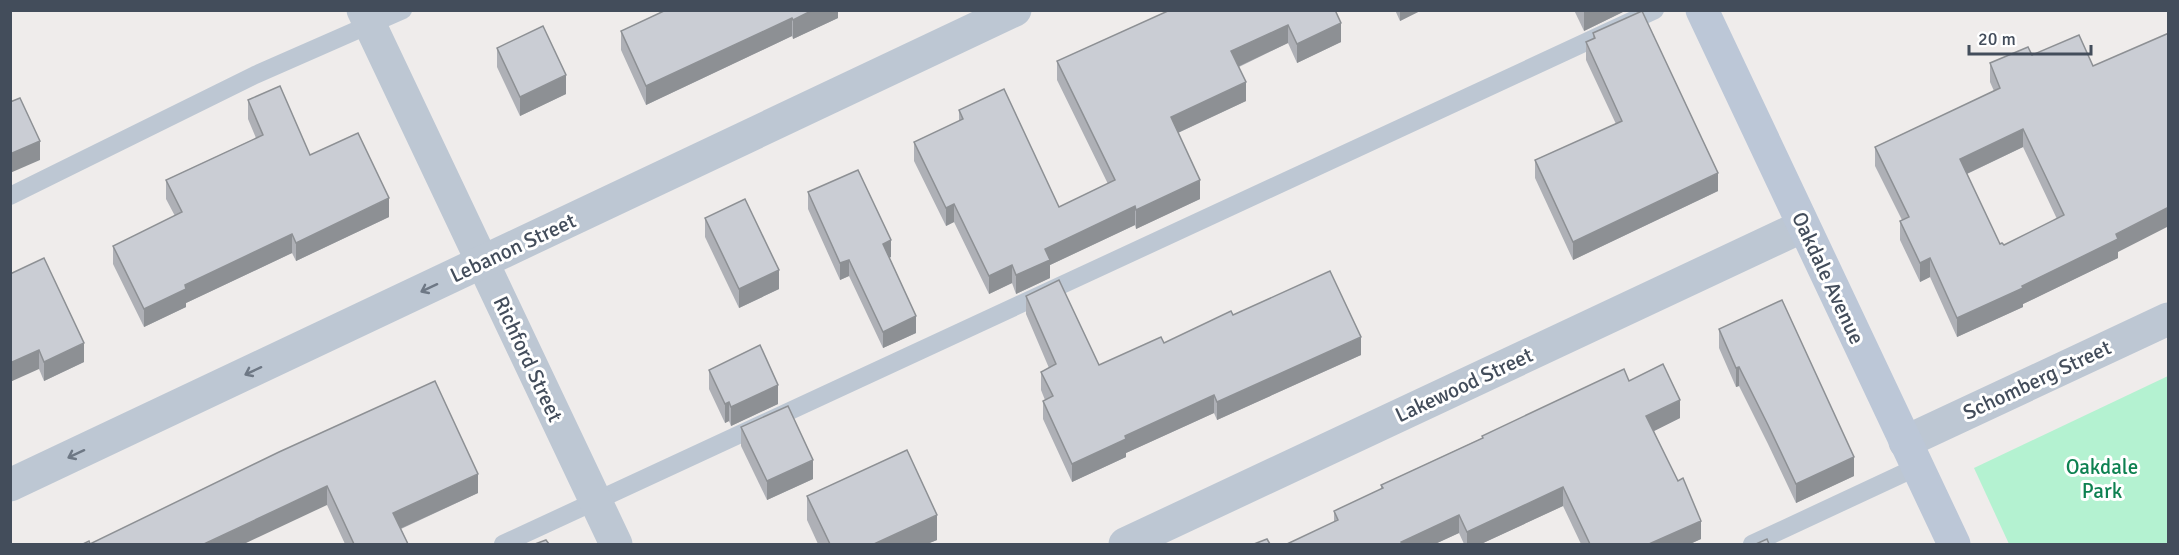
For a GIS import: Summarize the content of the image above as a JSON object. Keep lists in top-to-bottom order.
{
  "streets": {
    "street": [
      "Lebanon Street",
      "Oakdale Avenue",
      "Richford Street",
      "Schomberg Street",
      "Lakewood Street"
    ]
  },
  "crossings": [
    ["Lebanon Street", "Richford Street"],
    ["Oakdale Avenue", "Schomberg Street"],
    ["Oakdale Avenue", "Lakewood Street"]
  ],
  "one_way": ["Lebanon Street"],
  "parks": ["Oakdale Park"],
  "scale_bar": "20 m"
}
